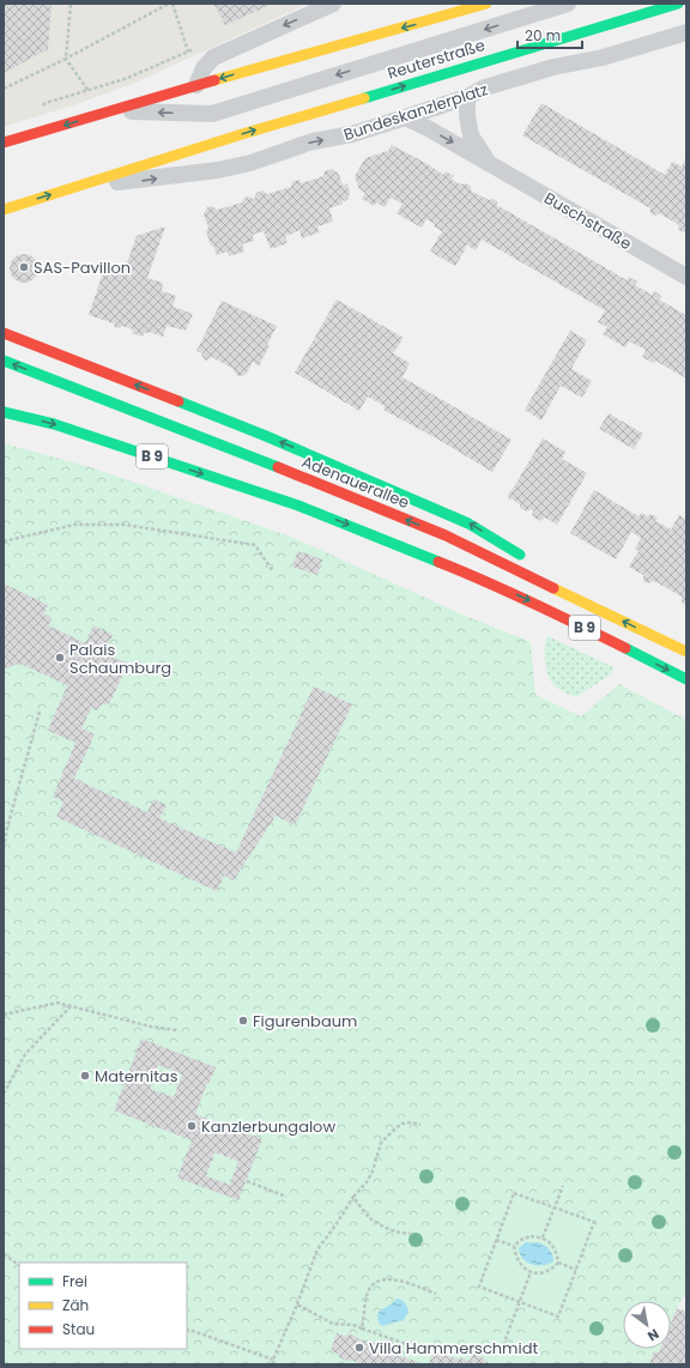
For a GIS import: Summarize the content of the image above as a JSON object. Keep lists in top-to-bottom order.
{
  "streets": {
    "main road": [
      "Reuterstraße",
      "Bundeskanzlerplatz",
      "B 9",
      "Adenauerallee"
    ],
    "street": ["Buschstraße"]
  },
  "crossings": [
    ["Reuterstraße", "Bundeskanzlerplatz"],
    ["Bundeskanzlerplatz", "Buschstraße"]
  ],
  "places": [
    "SAS-Pavillon",
    "Palais Schaumburg",
    "Figurenbaum",
    "Maternitas",
    "Kanzlerbungalow",
    "Villa Hammerschmidt"
  ],
  "legend": ["Frei", "Zäh", "Stau"],
  "scale_bar": "20 m",
  "north": "bottom right"
}
